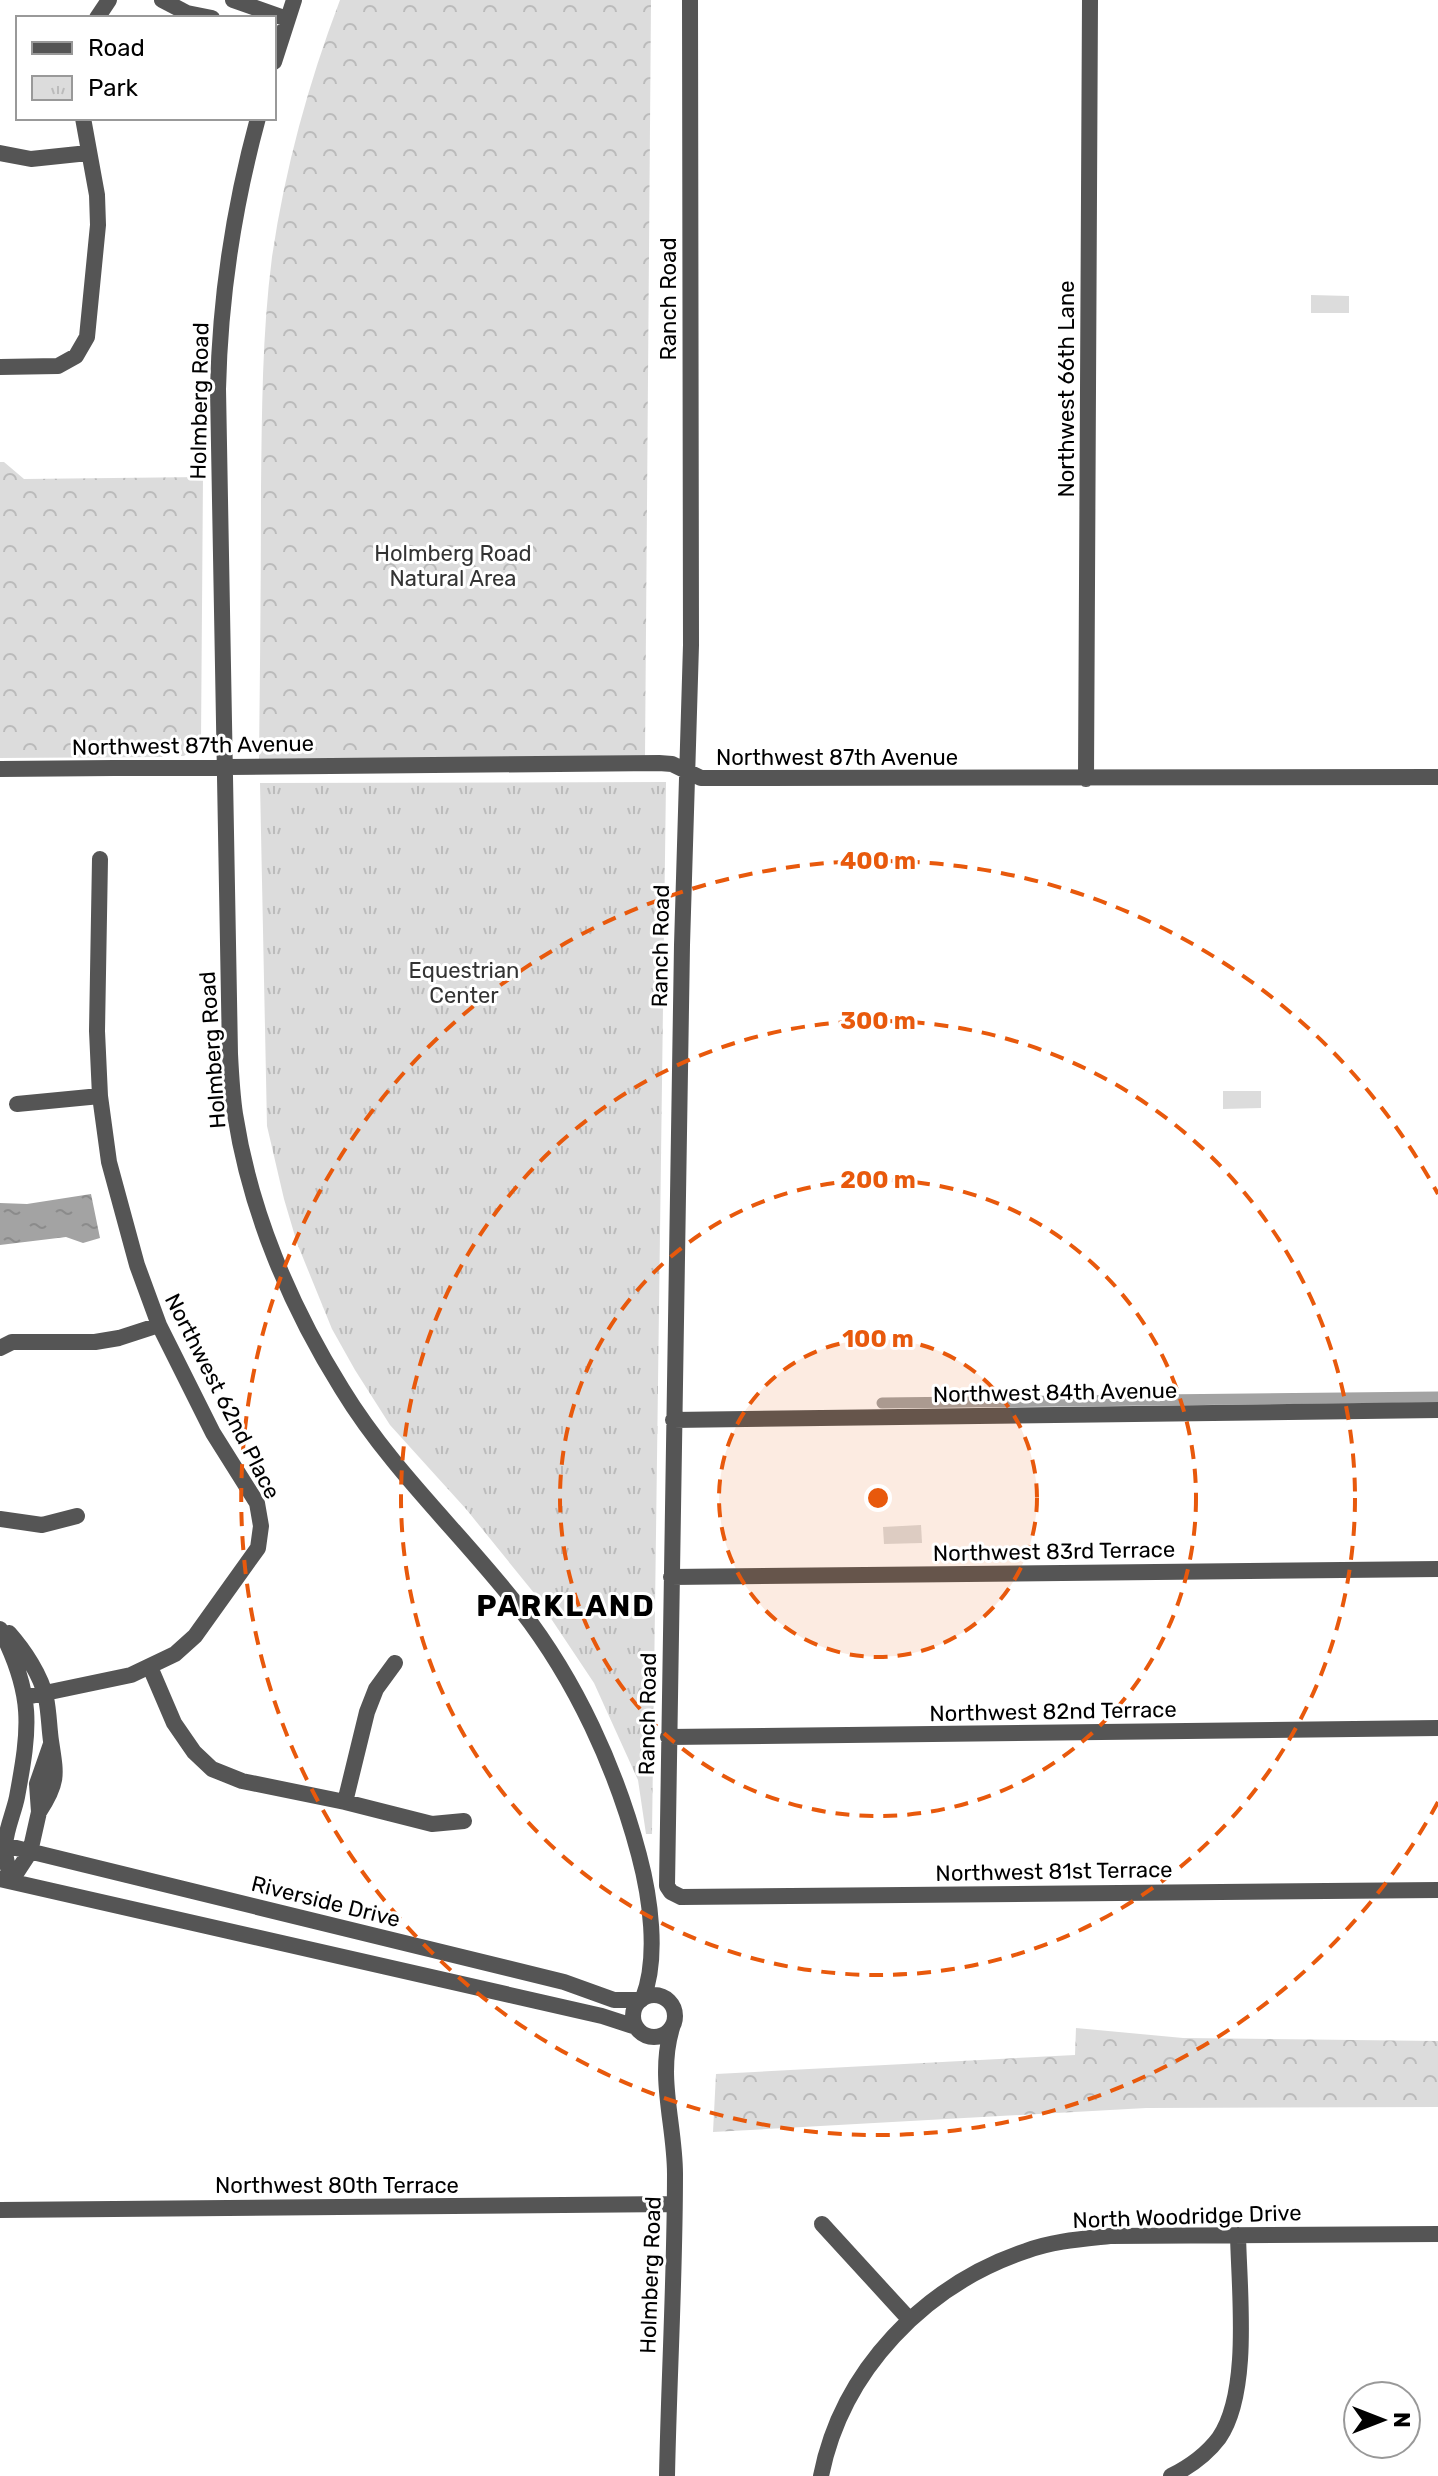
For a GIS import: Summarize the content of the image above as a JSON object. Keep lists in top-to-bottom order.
{
  "streets": {
    "street": [
      "Ranch Road",
      "Northwest 66th Lane",
      "Holmberg Road",
      "Northwest 87th Avenue",
      "Northwest 84th Avenue",
      "Northwest 62nd Place",
      "Northwest 83rd Terrace",
      "Northwest 82nd Terrace",
      "Northwest 81st Terrace",
      "Riverside Drive",
      "Northwest 80th Terrace",
      "North Woodridge Drive"
    ]
  },
  "crossings": [
    ["Ranch Road", "Northwest 87th Avenue"],
    ["Ranch Road", "Northwest 84th Avenue"],
    ["Ranch Road", "Northwest 83rd Terrace"],
    ["Ranch Road", "Northwest 82nd Terrace"],
    ["Ranch Road", "Northwest 81st Terrace"],
    ["Northwest 66th Lane", "Northwest 87th Avenue"],
    ["Holmberg Road", "Northwest 87th Avenue"],
    ["Holmberg Road", "Riverside Drive"],
    ["Holmberg Road", "Northwest 80th Terrace"]
  ],
  "districts": ["PARKLAND"],
  "parks": ["Holmberg Road Natural Area", "Equestrian Center"],
  "legend": ["Road", "Park"],
  "north": "right",
  "rings": [
    "400 m",
    "300 m",
    "200 m",
    "100 m"
  ]
}
